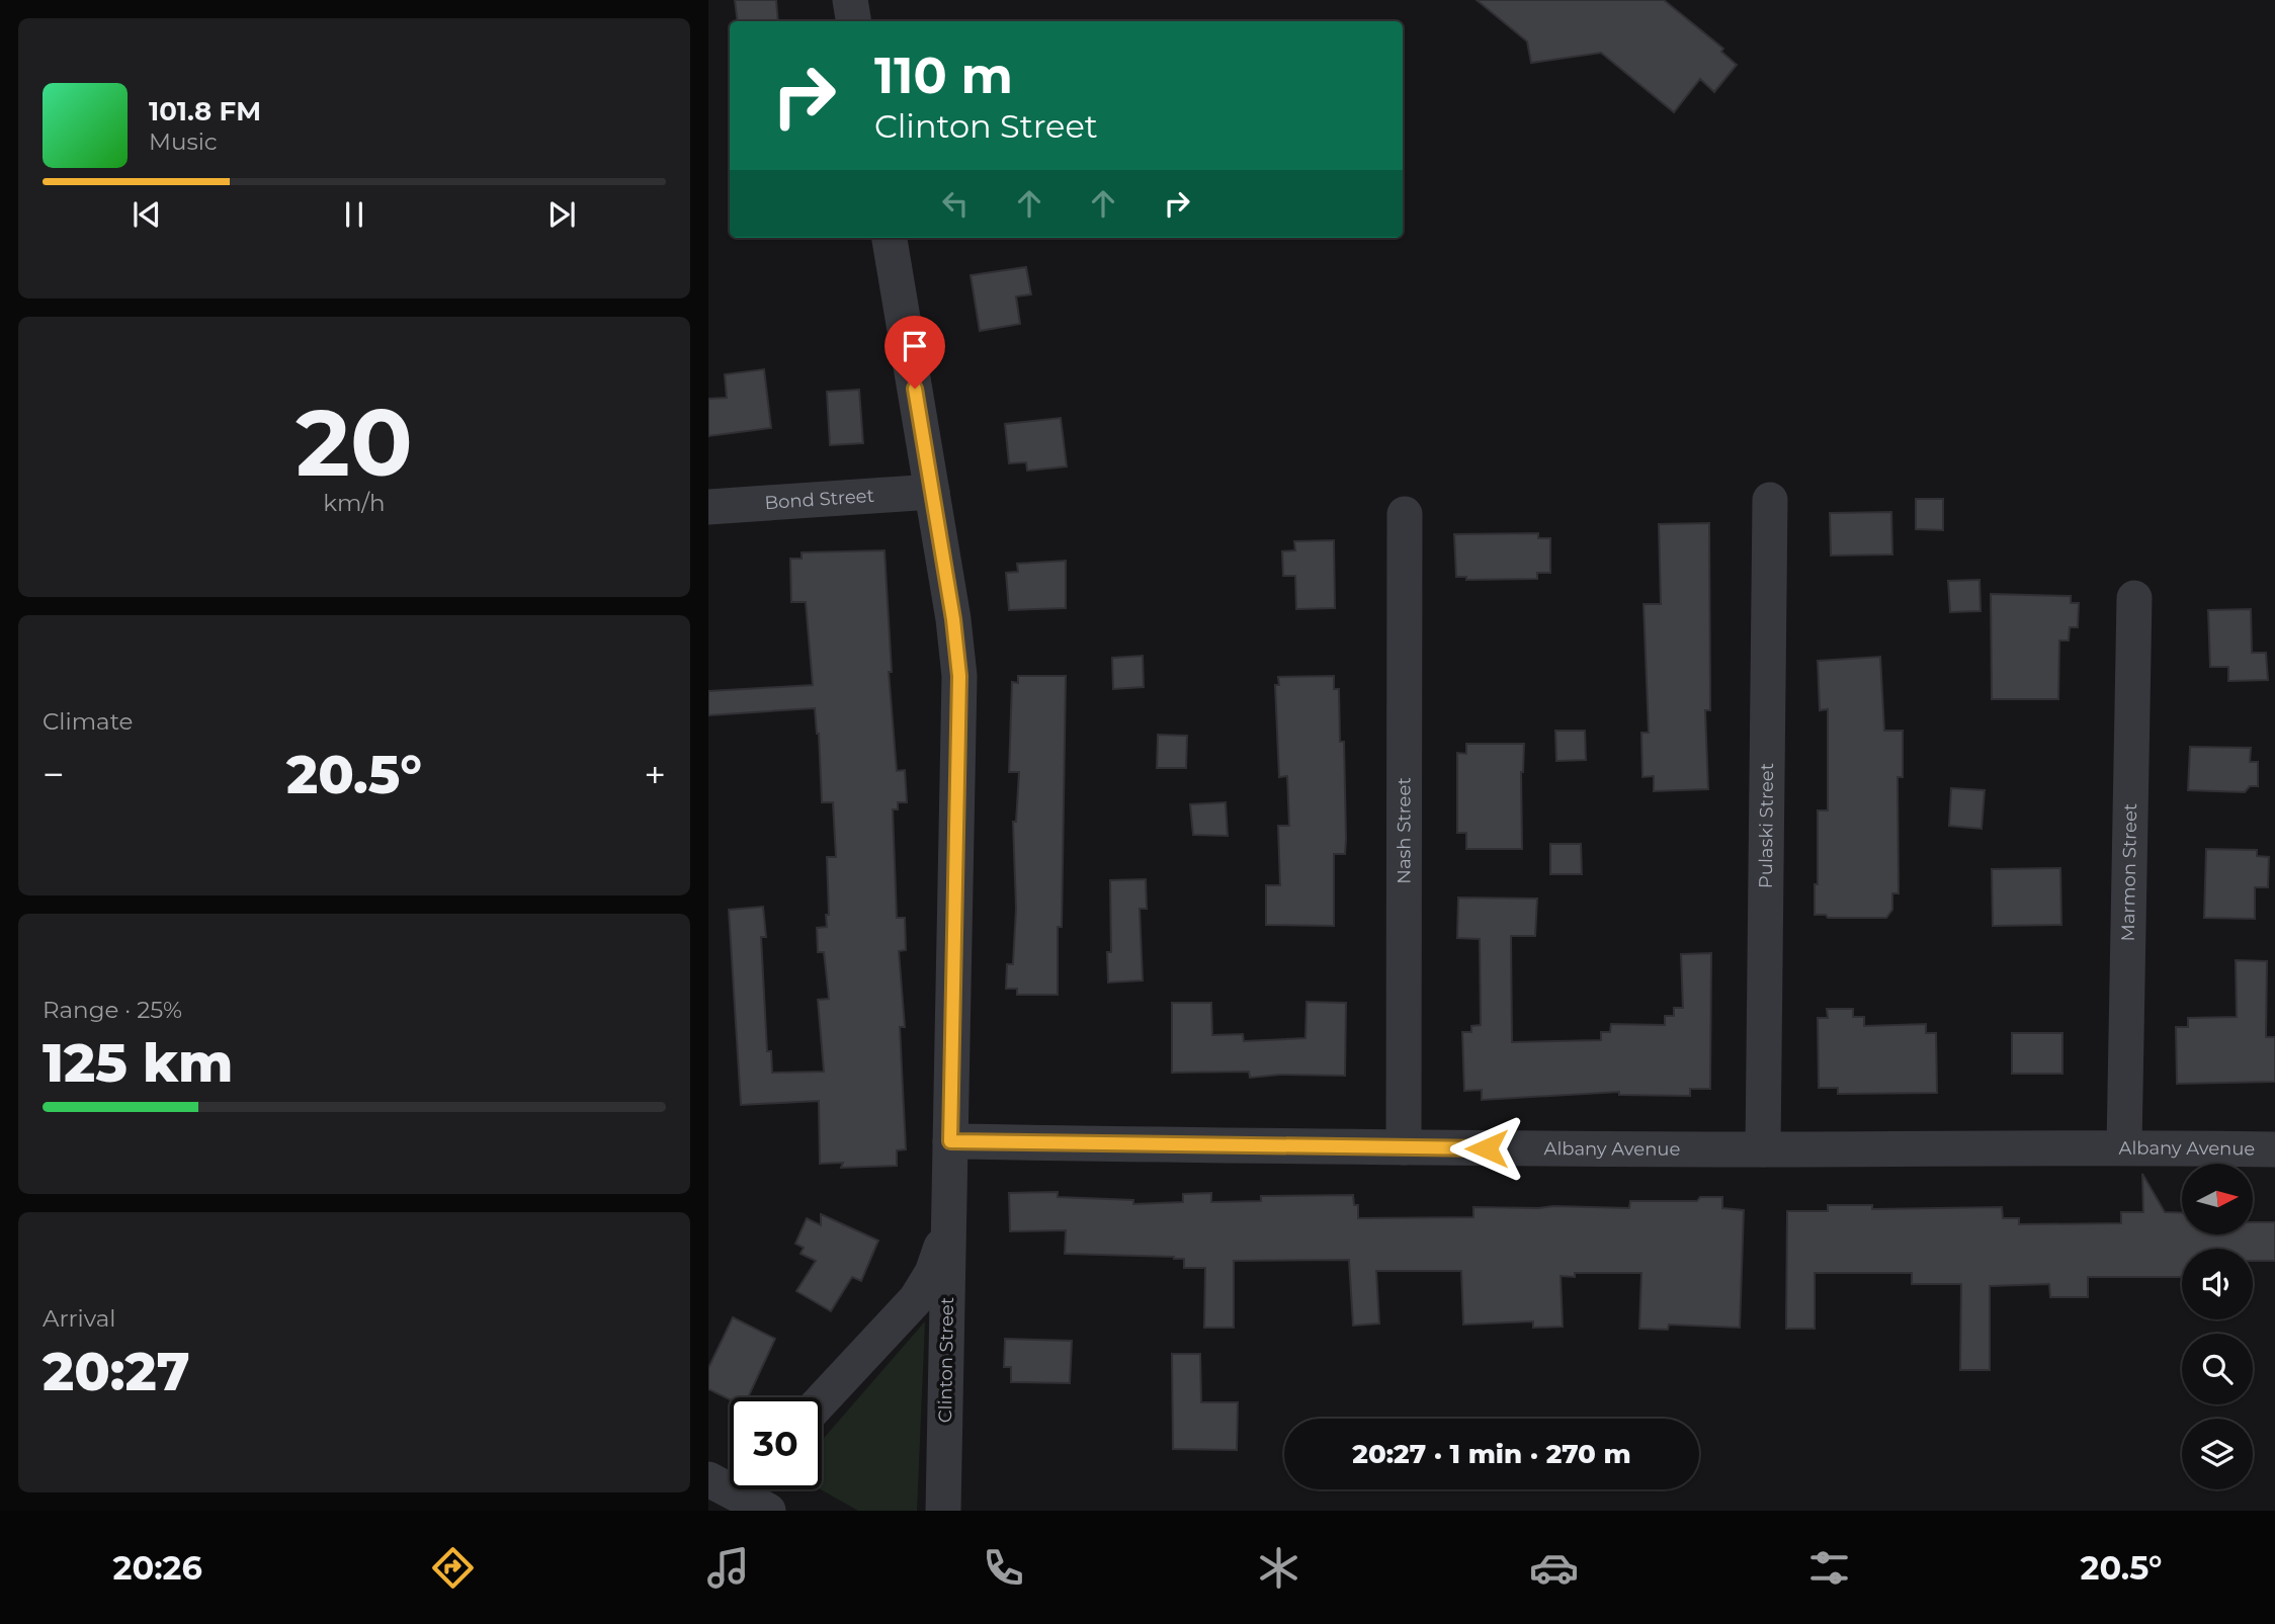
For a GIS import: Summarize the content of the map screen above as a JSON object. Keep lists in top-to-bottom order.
{
  "streets": {
    "street": [
      "Bond Street",
      "Pulaski Street",
      "Nash Street",
      "Marmon Street",
      "Albany Avenue",
      "Clinton Street"
    ]
  },
  "crossings": [
    ["Bond Street", "Clinton Street"],
    ["Pulaski Street", "Albany Avenue"],
    ["Nash Street", "Albany Avenue"],
    ["Marmon Street", "Albany Avenue"],
    ["Albany Avenue", "Clinton Street"]
  ],
  "north": "right",
  "page": {
    "turn": ["110 m", "Clinton Street"],
    "song": ["101.8 FM", "Music"],
    "tile": [
      ["20", "km/h"],
      "Climate",
      ["Range · 25%", "125 km"],
      ["Arrival", "20:27"]
    ],
    "heat": ["−", "20.5°", "+"],
    "limit": "30",
    "trip": "20:27 · 1 min · 270 m",
    "tabs": ["20:26", "20.5°"]
  }
}
